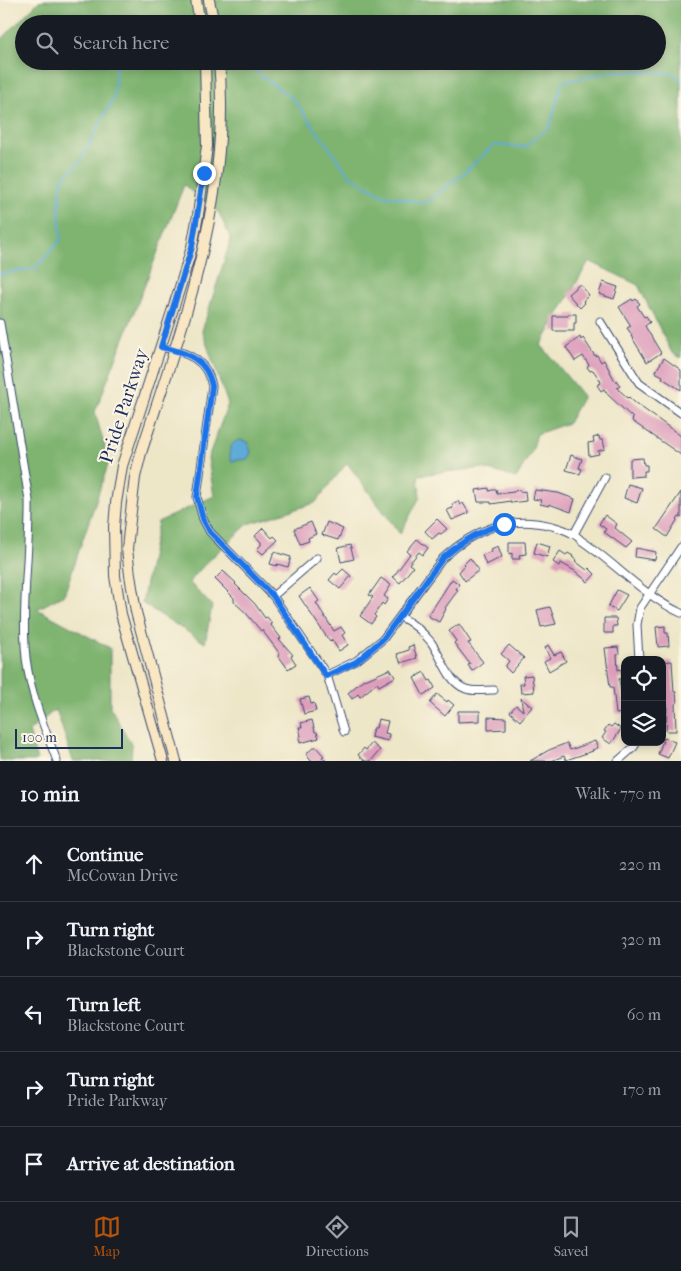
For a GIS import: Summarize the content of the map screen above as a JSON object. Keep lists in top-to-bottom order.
{
  "streets": {
    "main road": ["Pride Parkway"]
  },
  "scale_bar": "100 m",
  "page": {
    "search": "Search here",
    "scale": "100 m",
    "heading": ["10 min", "Walk · 770 m"],
    "list": [
      ["Continue", "McCowan Drive", "220 m"],
      ["Turn right", "Blackstone Court", "320 m"],
      ["Turn left", "Blackstone Court", "60 m"],
      ["Turn right", "Pride Parkway", "170 m"],
      "Arrive at destination"
    ],
    "nav": ["Map", "Directions", "Saved"]
  }
}
